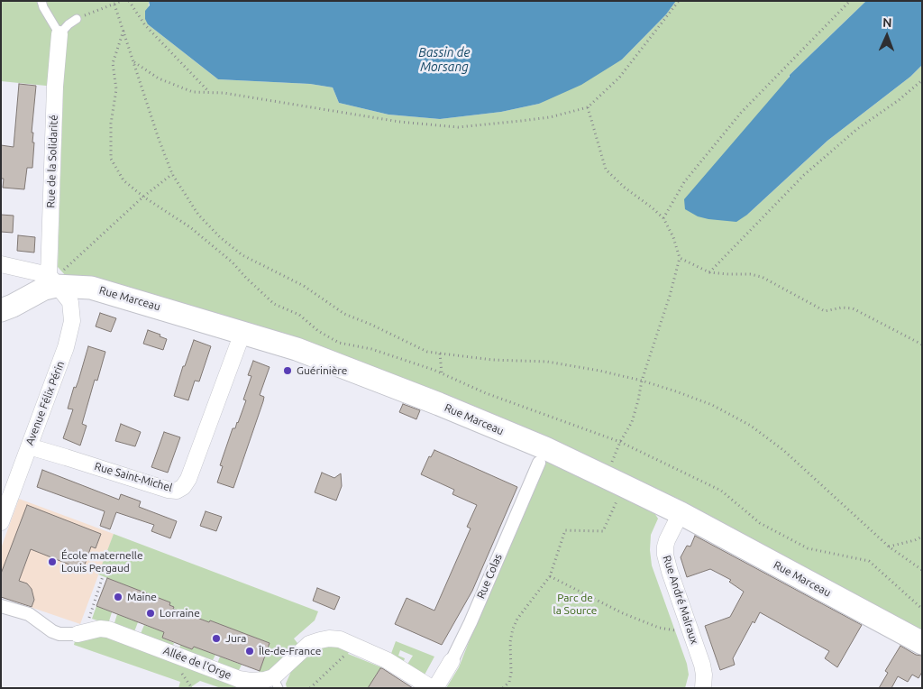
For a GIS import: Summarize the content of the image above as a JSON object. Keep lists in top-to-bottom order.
{
  "streets": {
    "main road": ["Rue Marceau"],
    "street": [
      "Rue de la Solidarité",
      "Avenue Félix Périn",
      "Rue Saint-Michel",
      "Rue Colas",
      "Rue André Malraux",
      "Allée de l'Orge"
    ]
  },
  "crossings": [
    ["Rue de la Solidarité", "Rue Marceau"],
    ["Rue de la Solidarité", "Avenue Félix Périn"],
    ["Rue Marceau", "Avenue Félix Périn"],
    ["Rue Marceau", "Rue Saint-Michel"],
    ["Rue Marceau", "Rue André Malraux"],
    ["Avenue Félix Périn", "Rue Saint-Michel"]
  ],
  "water": ["Bassin de Morsang"],
  "parks": ["Parc de la Source"],
  "places": [
    "Guérinière",
    "École maternelle Louis Pergaud",
    "Maine",
    "Lorraine",
    "Jura",
    "Île-de-France"
  ],
  "north": "top"
}
